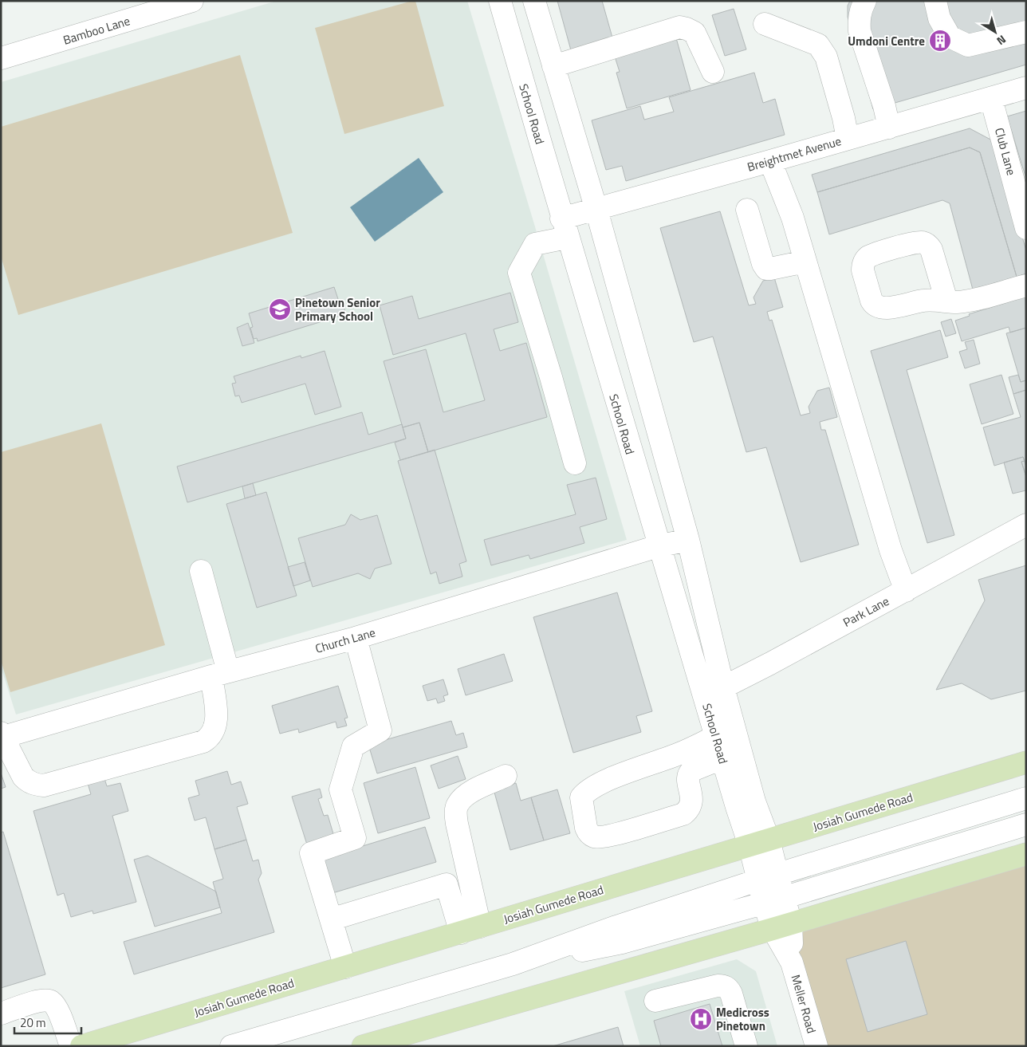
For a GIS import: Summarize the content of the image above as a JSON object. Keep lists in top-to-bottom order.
{
  "streets": {
    "main road": ["Josiah Gumede Road"],
    "street": [
      "Bamboo Lane",
      "School Road",
      "Club Lane",
      "Breightmet Avenue",
      "Park Lane",
      "Church Lane",
      "Meller Road"
    ]
  },
  "crossings": [
    ["School Road", "Breightmet Avenue"],
    ["School Road", "Park Lane"],
    ["School Road", "Church Lane"],
    ["School Road", "Josiah Gumede Road"],
    ["School Road", "Meller Road"],
    ["Club Lane", "Breightmet Avenue"],
    ["Josiah Gumede Road", "Meller Road"]
  ],
  "places": {
    "building": ["Umdoni Centre"],
    "school or university": ["Pinetown Senior Primary School"],
    "hospital": ["Medicross Pinetown"]
  },
  "scale_bar": "20 m",
  "north": "bottom right"
}
